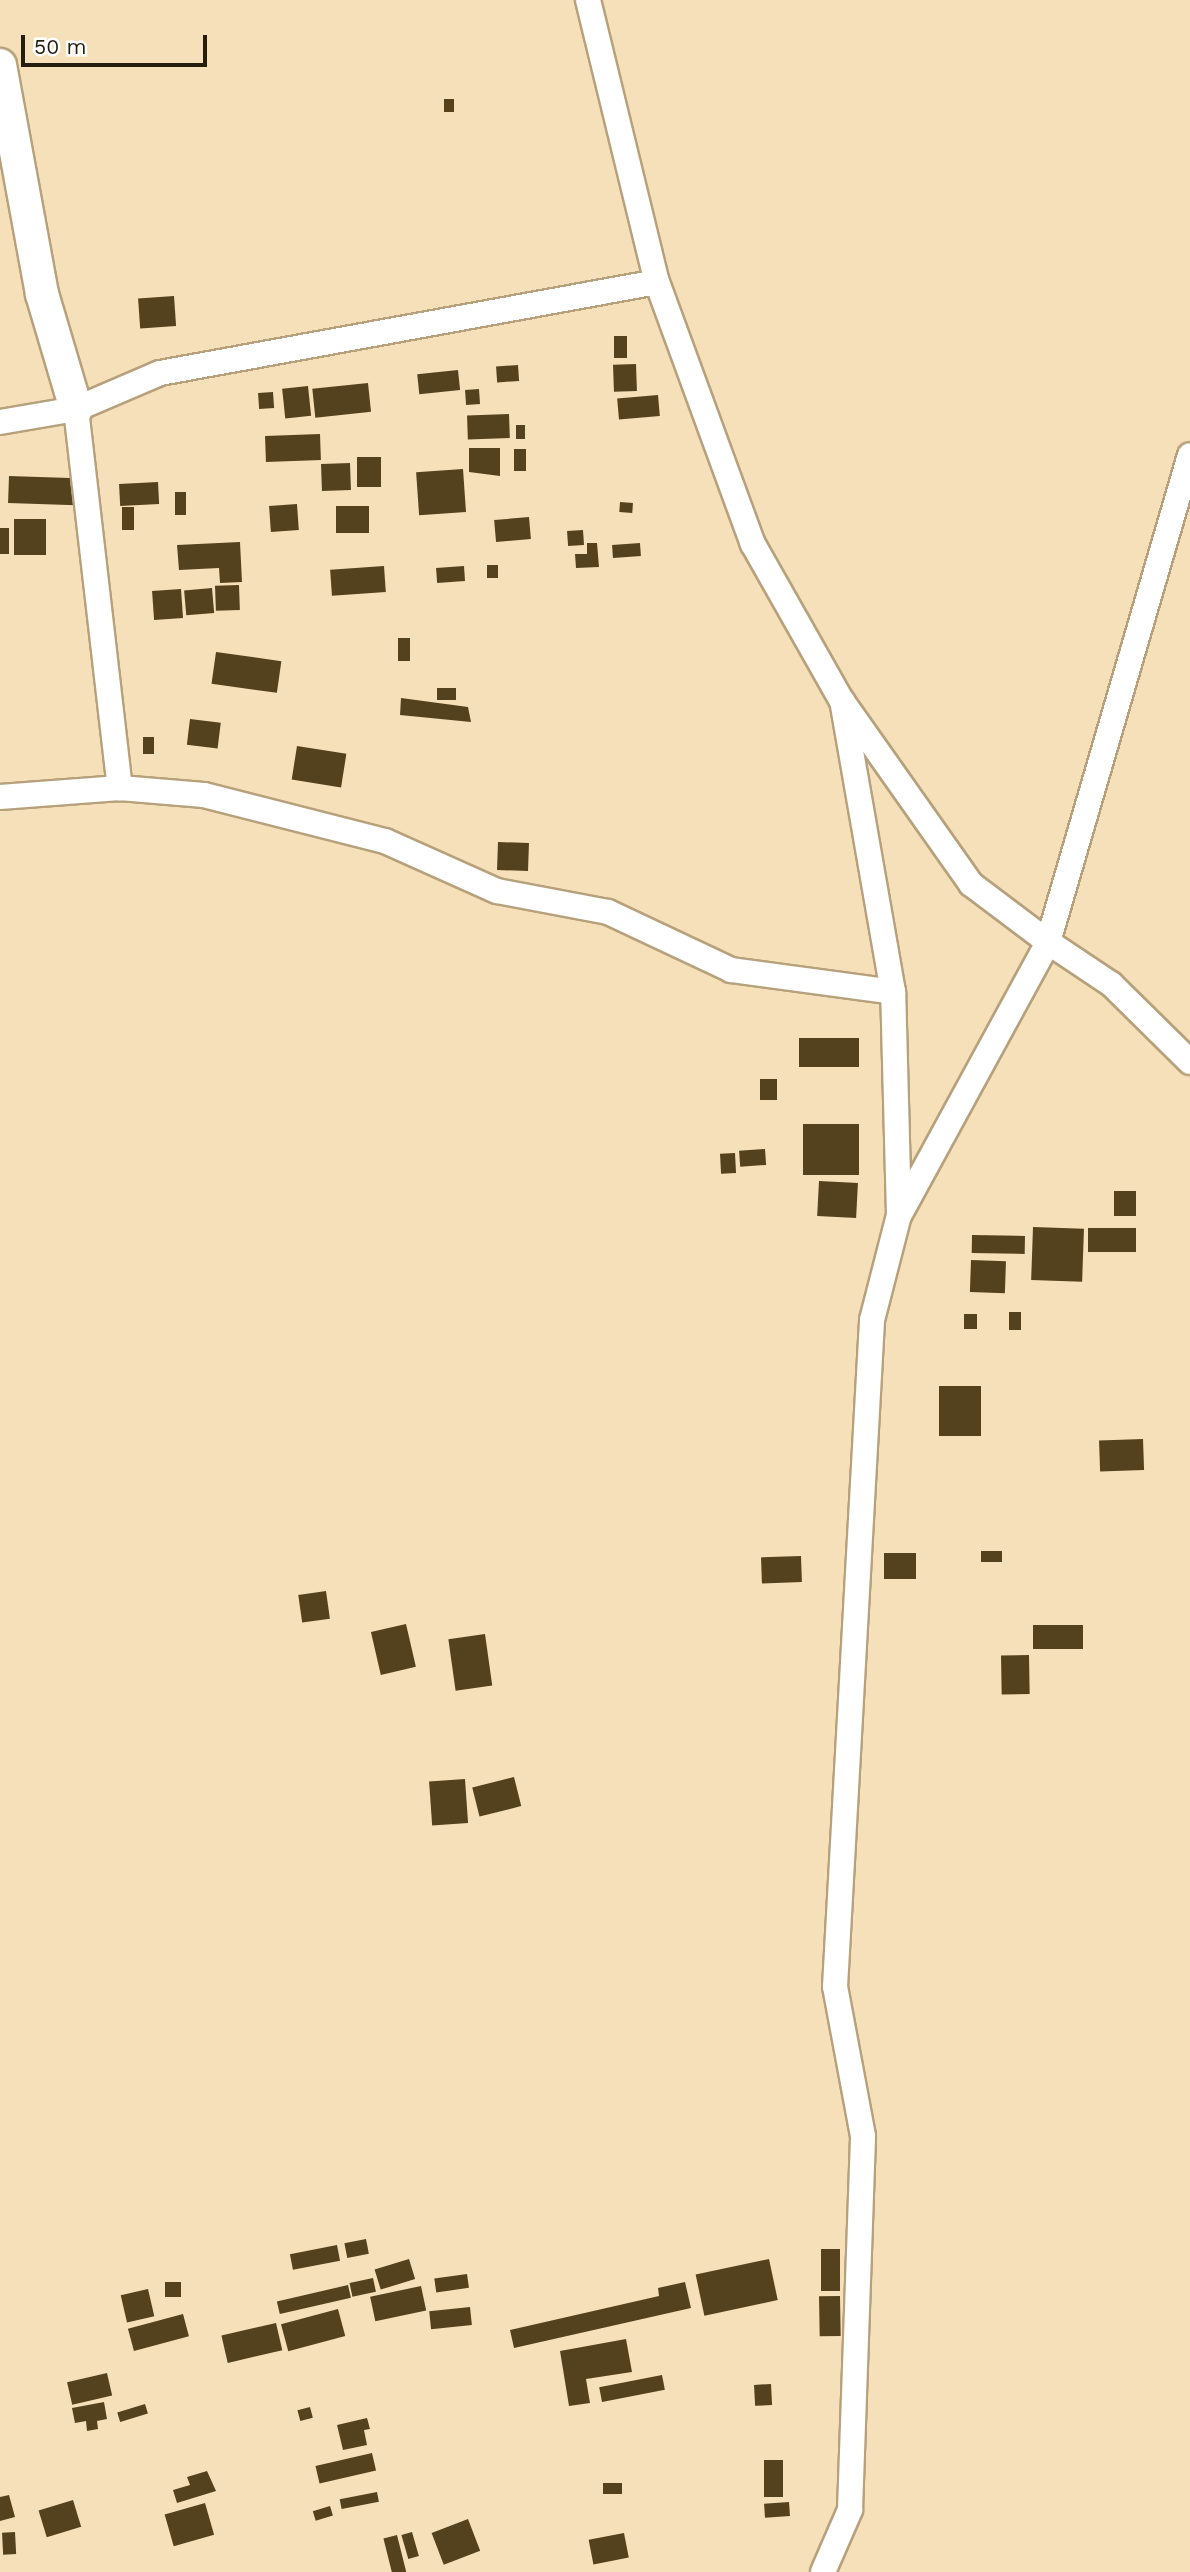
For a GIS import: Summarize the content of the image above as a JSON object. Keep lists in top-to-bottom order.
{
  "scale_bar": "50 m"
}
